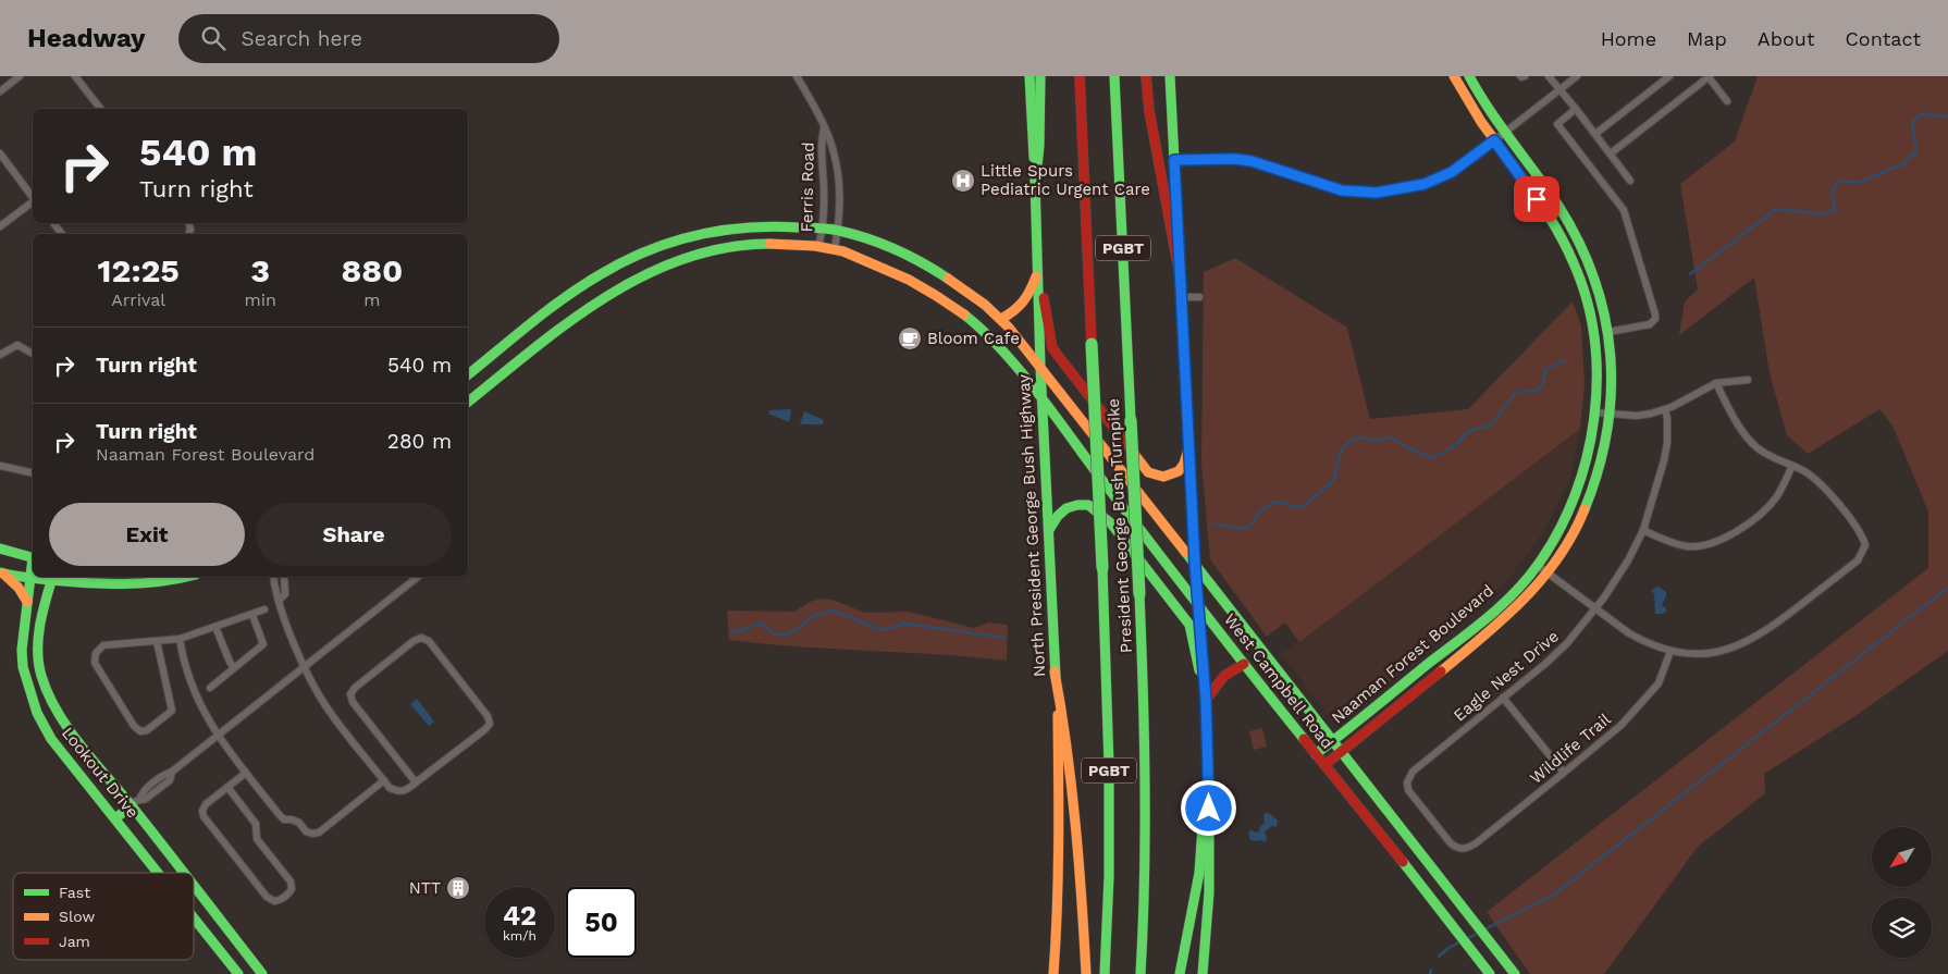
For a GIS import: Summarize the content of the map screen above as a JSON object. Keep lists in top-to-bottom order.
{
  "streets": {
    "main road": [
      "PGBT",
      "North President George Bush Highway",
      "President George Bush Turnpike",
      "Naaman Forest Boulevard",
      "West Campbell Road",
      "Lookout Drive"
    ],
    "street": ["Ferris Road", "Eagle Nest Drive", "Wildlife Trail"]
  },
  "crossings": [
    ["Ferris Road", "West Campbell Road"],
    ["North President George Bush Highway", "West Campbell Road"],
    ["Naaman Forest Boulevard", "West Campbell Road"],
    ["Eagle Nest Drive", "Wildlife Trail"]
  ],
  "places": {
    "hospital": ["Little Spurs Pediatric Urgent Care"],
    "cafe": ["Bloom Cafe"],
    "building": ["NTT"]
  },
  "legend": ["Fast", "Slow", "Jam"],
  "north": "bottom left",
  "page": {
    "header": "Headway",
    "search": "Search here",
    "nav": [
      "Home",
      "Map",
      "About",
      "Contact"
    ],
    "turn": ["540 m", "Turn right"],
    "eta": [
      "12:25",
      "Arrival",
      "3",
      "min",
      "880",
      "m"
    ],
    "list": [
      {
        "name": "Turn right",
        "value": "540 m"
      },
      {
        "name": "Turn right",
        "note": "Naaman Forest Boulevard",
        "value": "280 m"
      }
    ],
    "buttons": ["Exit", "Share"],
    "speed": "42 km/h",
    "limit": "50"
  }
}
